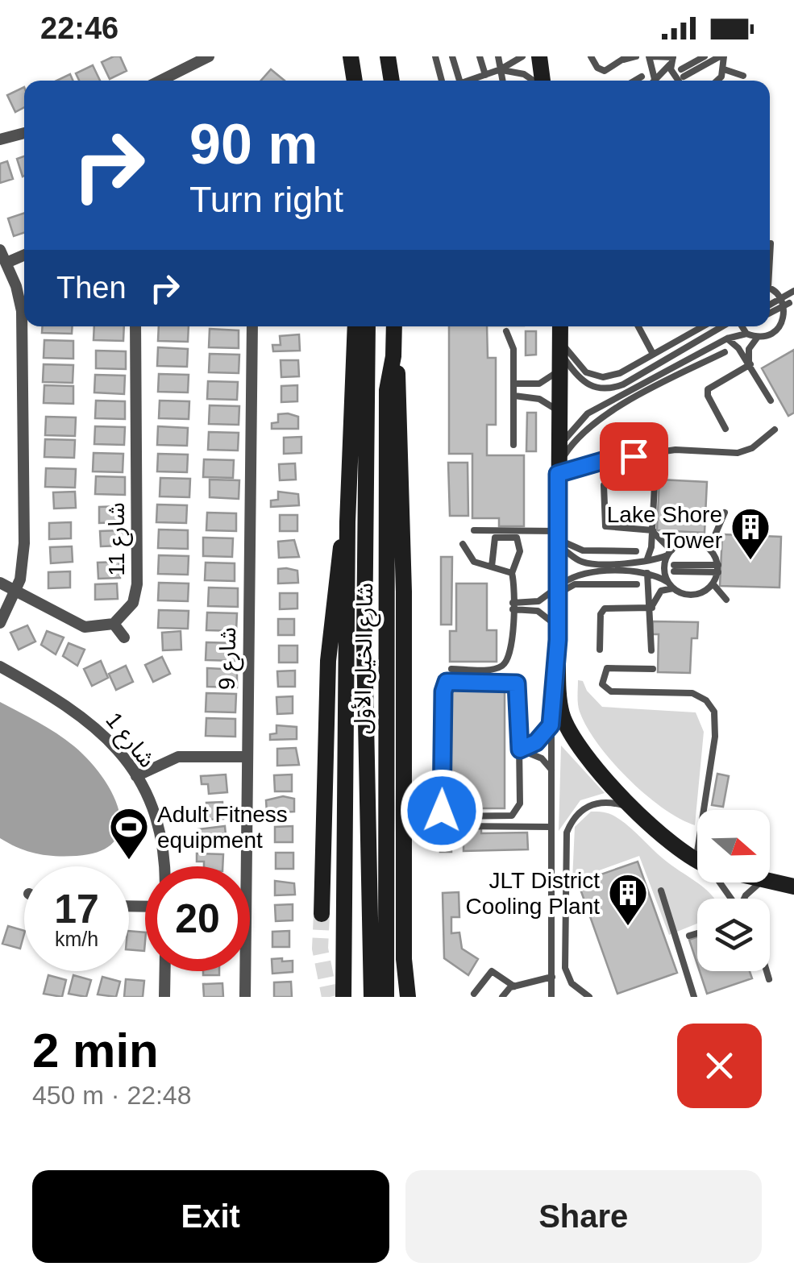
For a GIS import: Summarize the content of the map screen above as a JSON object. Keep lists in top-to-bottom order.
{
  "streets": {
    "main road": ["شارع الخيل الأول"],
    "street": ["شارع 11", "شارع 9", "شارع 1"]
  },
  "places": {
    "building": ["Lake Shore Tower", "JLT District Cooling Plant"],
    "sports": ["Adult Fitness equipment"]
  },
  "north": "right",
  "page": {
    "status": "22:46",
    "turn": ["90 m", "Turn right"],
    "then": "Then",
    "speed": "17 km/h",
    "limit": "20",
    "heading": ["2 min", "450 m · 22:48"],
    "buttons": ["Exit", "Share"]
  }
}
